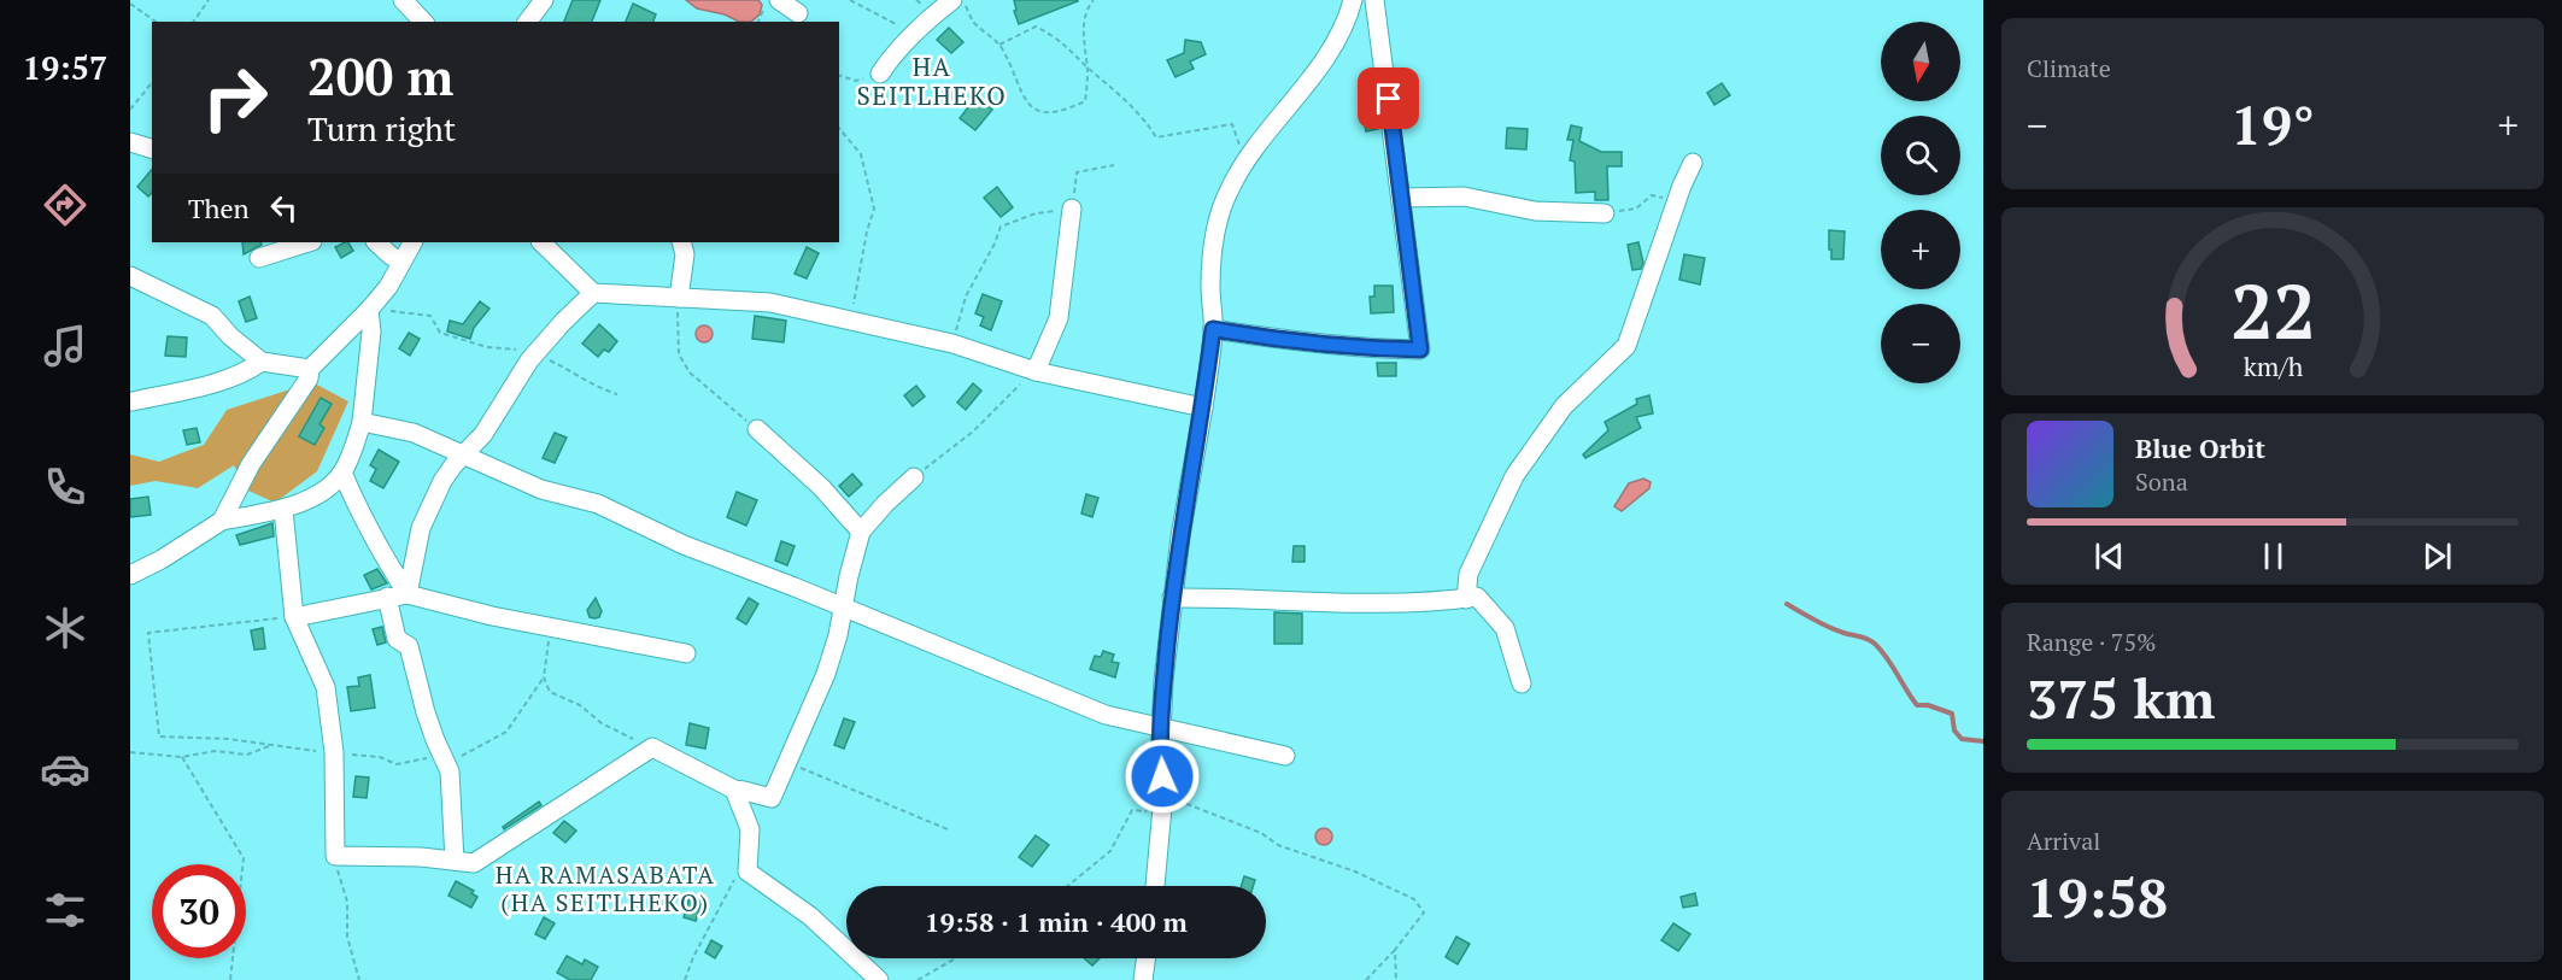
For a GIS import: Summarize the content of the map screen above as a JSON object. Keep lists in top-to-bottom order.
{
  "districts": ["HA SEITLHEKO", "HA RAMASABATA (HA SEITLHEKO)"],
  "north": "bottom",
  "page": {
    "tabs": "19:57",
    "tile": [
      "Climate",
      ["Range · 75%", "375 km"],
      ["Arrival", "19:58"]
    ],
    "map_buttons": ["+", "−"],
    "turn": ["200 m", "Turn right"],
    "heat": ["−", "19°", "+"],
    "then": "Then",
    "song": ["Blue Orbit", "Sona"],
    "limit": "30",
    "trip": "19:58 · 1 min · 400 m",
    "gauge": ["22", "km/h"]
  }
}
